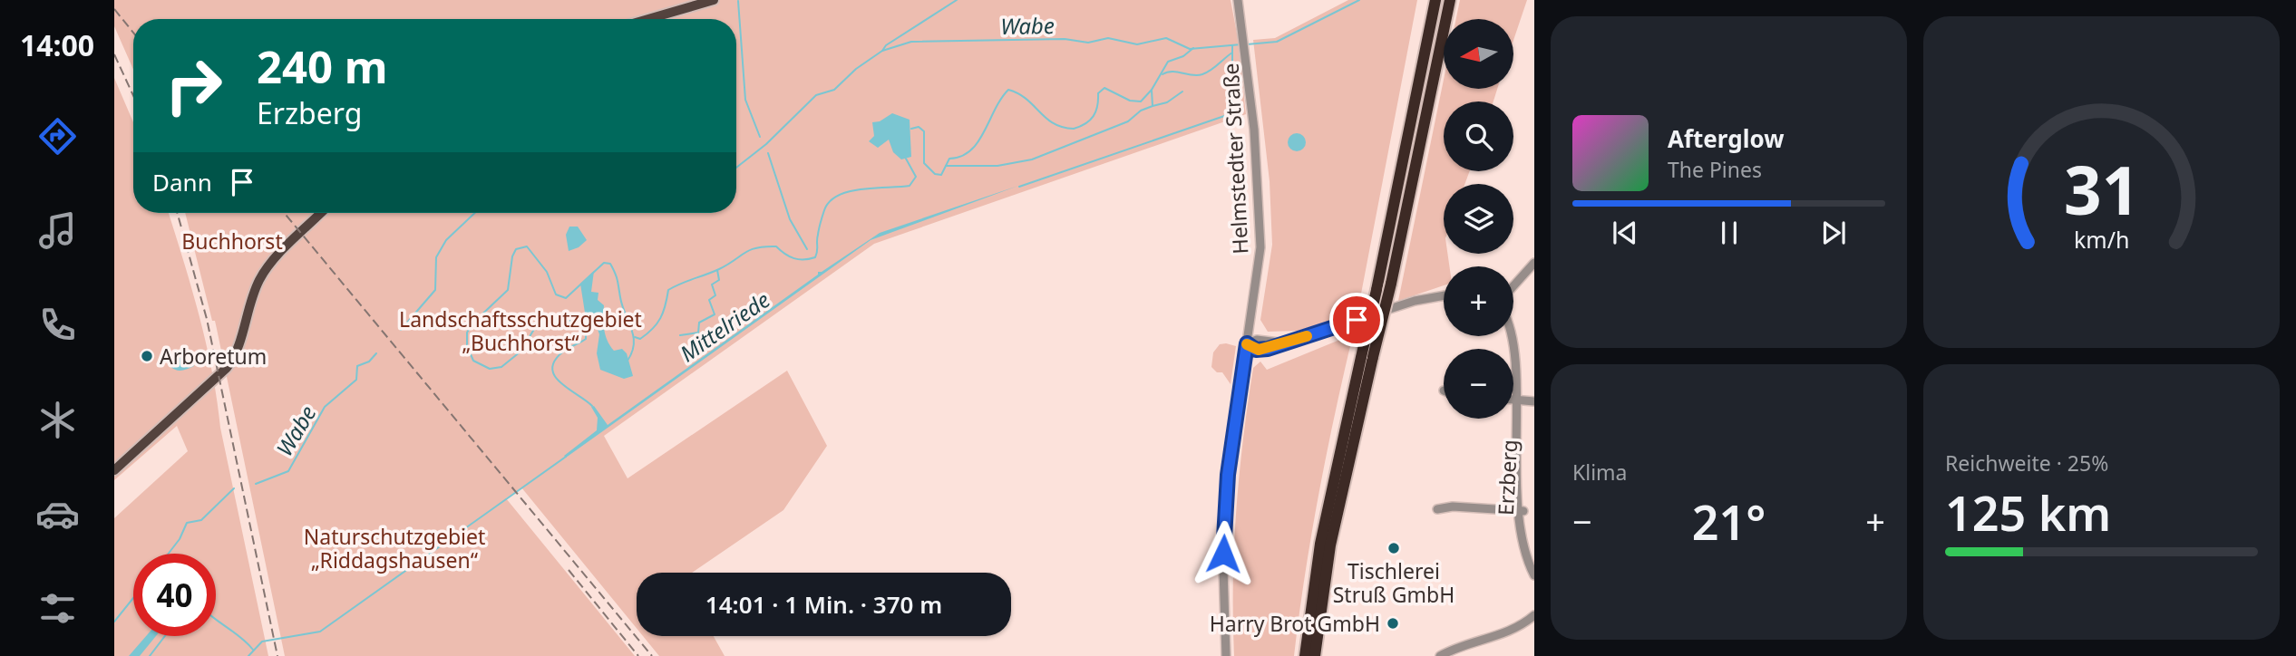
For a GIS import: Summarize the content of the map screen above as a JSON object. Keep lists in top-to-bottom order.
{
  "streets": {
    "street": ["Helmstedter Straße", "Erzberg"]
  },
  "water": ["Wabe", "Mittelriede"],
  "parks": ["Buchhorst", "Landschaftsschutzgebiet „Buchhorst“", "Naturschutzgebiet „Riddagshausen“"],
  "places": ["Arboretum", "Tischlerei Struß GmbH", "Harry Brot GmbH"],
  "north": "left",
  "page": {
    "tabs": "14:00",
    "map_buttons": ["+", "−"],
    "turn": ["240 m", "Erzberg"],
    "song": ["Afterglow", "The Pines"],
    "then": "Dann",
    "tile": [
      "Klima",
      ["Reichweite · 25%", "125 km"]
    ],
    "heat": ["−", "21°", "+"],
    "limit": "40",
    "trip": "14:01 · 1 Min. · 370 m",
    "gauge": ["31", "km/h"]
  }
}
